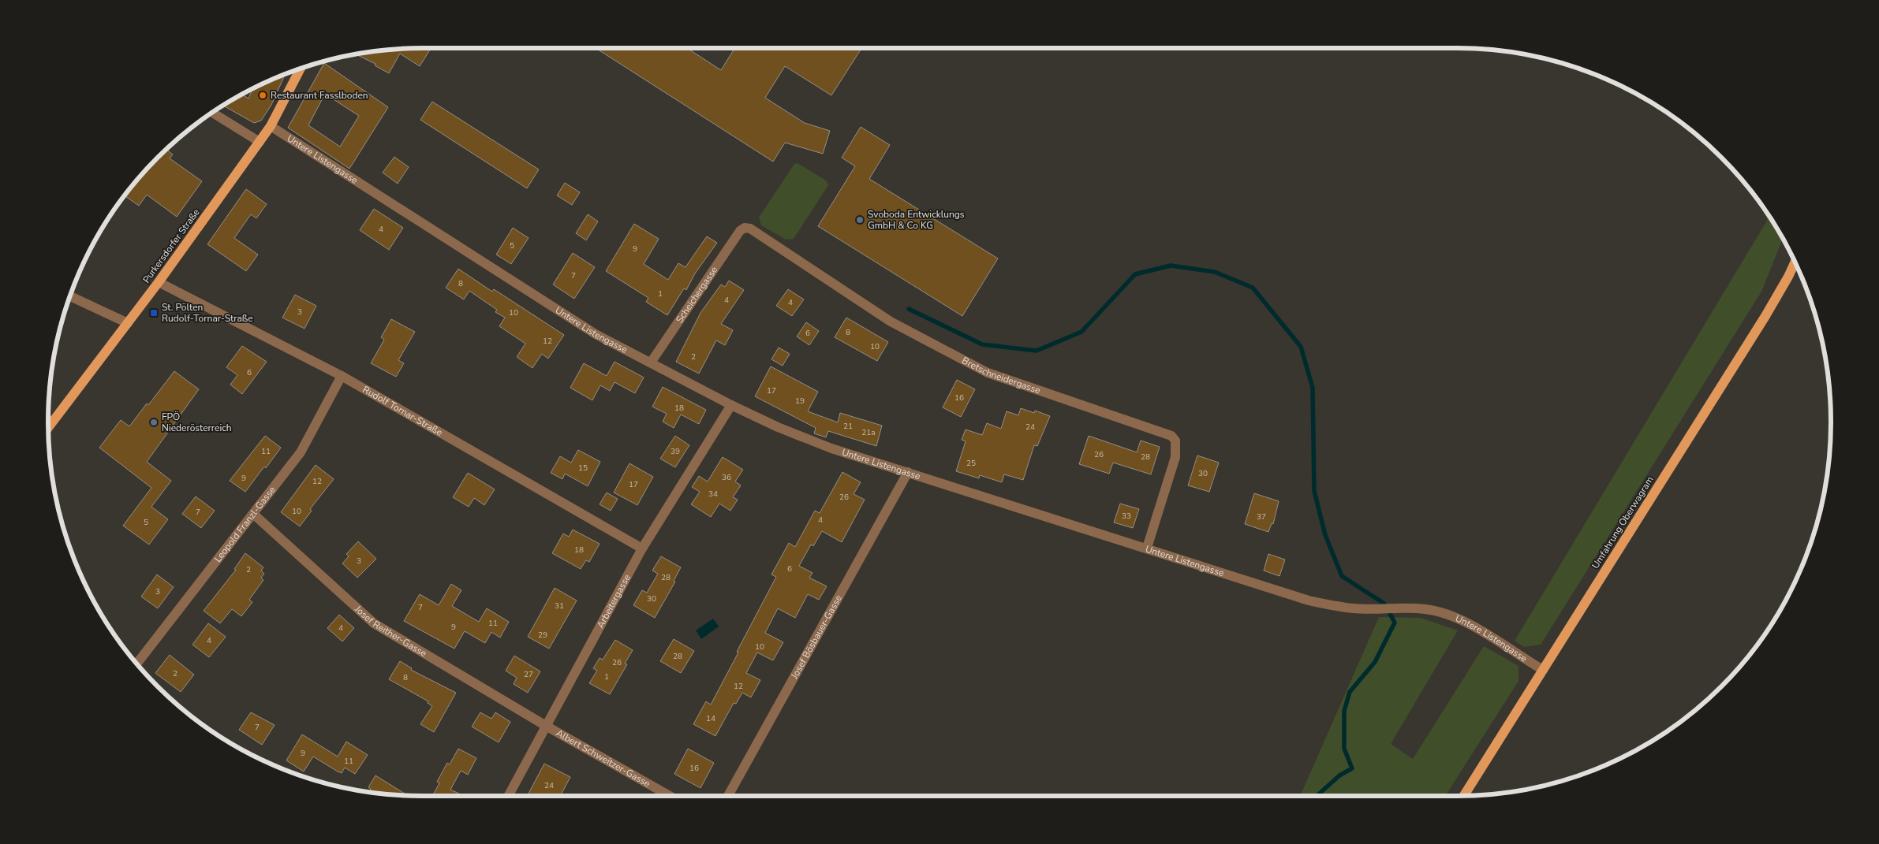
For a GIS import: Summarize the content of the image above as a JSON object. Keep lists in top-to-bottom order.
{
  "streets": {
    "main road": ["Purkersdorfer Straße", "Umfahrung Oberwagram"],
    "street": [
      "Untere Listengasse",
      "Scheichergasse",
      "Bretschneidergasse",
      "Rudolf Tornar-Straße",
      "Leopold Franzl-Gasse",
      "Arbeitergasse",
      "Josef Reither-Gasse",
      "Josef Bösbauer-Gasse",
      "Albert Schweitzer-Gasse"
    ]
  },
  "crossings": [
    ["Untere Listengasse", "Purkersdorfer Straße"],
    ["Untere Listengasse", "Scheichergasse"],
    ["Untere Listengasse", "Bretschneidergasse"],
    ["Untere Listengasse", "Umfahrung Oberwagram"],
    ["Untere Listengasse", "Arbeitergasse"],
    ["Untere Listengasse", "Josef Bösbauer-Gasse"],
    ["Purkersdorfer Straße", "Rudolf Tornar-Straße"],
    ["Scheichergasse", "Bretschneidergasse"],
    ["Rudolf Tornar-Straße", "Leopold Franzl-Gasse"],
    ["Rudolf Tornar-Straße", "Arbeitergasse"],
    ["Leopold Franzl-Gasse", "Josef Reither-Gasse"],
    ["Arbeitergasse", "Josef Reither-Gasse"],
    ["Arbeitergasse", "Albert Schweitzer-Gasse"],
    ["Josef Reither-Gasse", "Albert Schweitzer-Gasse"]
  ],
  "places": {
    "other": ["Restaurant Fasslboden", "Svoboda Entwicklungs GmbH & Co KG", "FPÖ Niederösterreich"],
    "transit": ["St. Pölten Rudolf-Tornar-Straße"]
  },
  "house_numbers": [
    "4",
    "5",
    "9",
    "7",
    "8",
    "1",
    "4",
    "4",
    "3",
    "10",
    "8",
    "6",
    "12",
    "10",
    "2",
    "6",
    "17",
    "16",
    "19",
    "18",
    "21",
    "24",
    "21a",
    "11",
    "39",
    "26",
    "28",
    "25",
    "15",
    "30",
    "36",
    "9",
    "12",
    "17",
    "34",
    "26",
    "10",
    "7",
    "33",
    "37",
    "4",
    "5",
    "18",
    "3",
    "6",
    "2",
    "28",
    "3",
    "30",
    "31",
    "7",
    "11",
    "9",
    "4",
    "29",
    "4",
    "10",
    "28",
    "26",
    "2",
    "27",
    "1",
    "8",
    "12",
    "14",
    "7",
    "9",
    "11",
    "16",
    "24"
  ]
}
